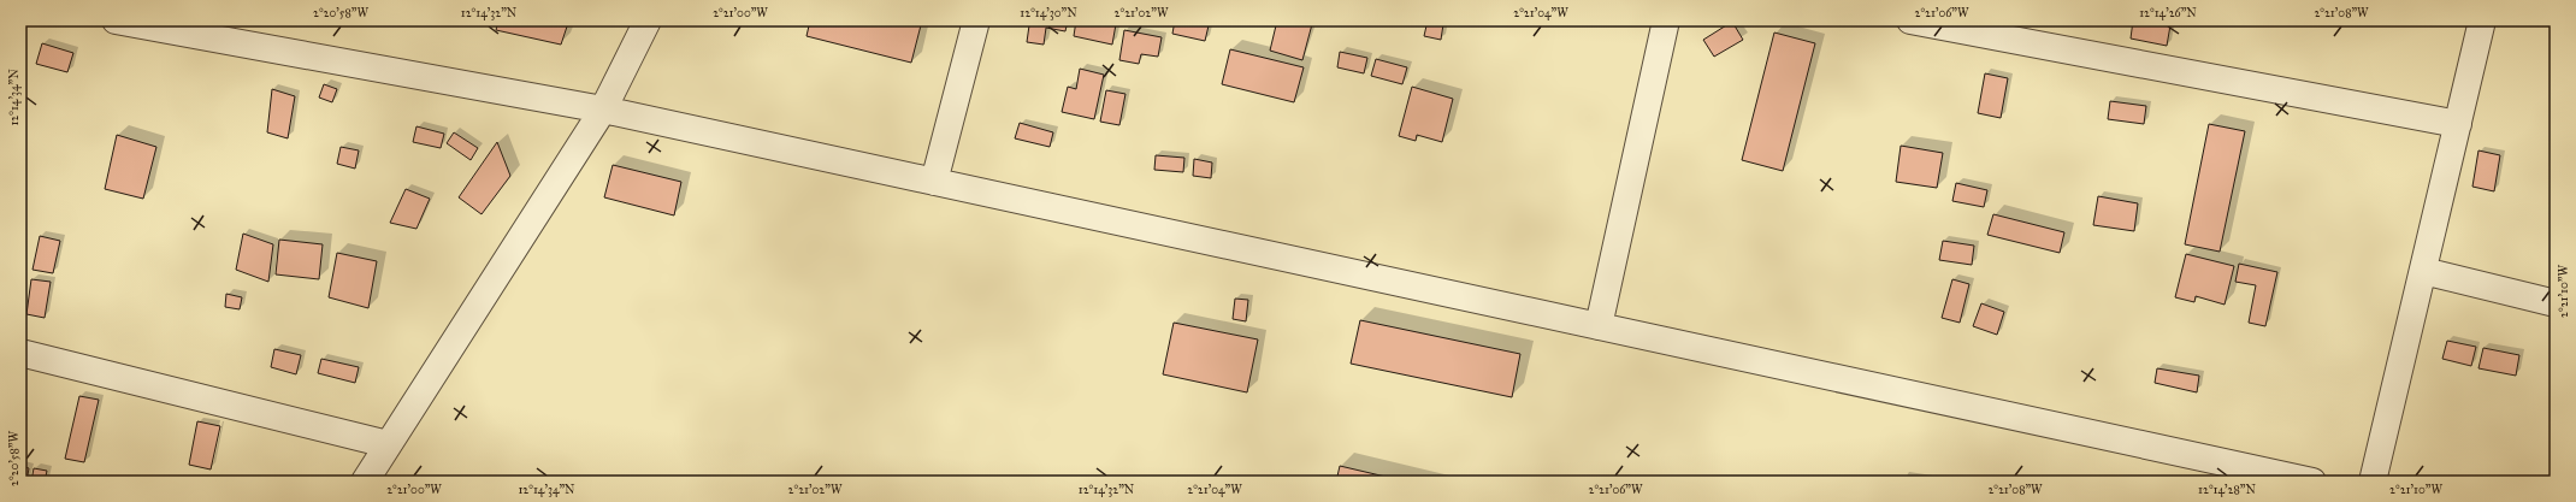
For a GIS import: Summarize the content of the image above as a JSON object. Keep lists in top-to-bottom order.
{
  "coordinates": [
    "2°20'58\"W",
    "12°14'32\"N",
    "2°21'00\"W",
    "12°14'30\"N",
    "2°21'02\"W",
    "2°21'04\"W",
    "2°21'06\"W",
    "12°14'26\"N",
    "2°21'08\"W",
    "12°14'34\"N",
    "2°21'10\"W",
    "12°14'28\"N"
  ]
}
